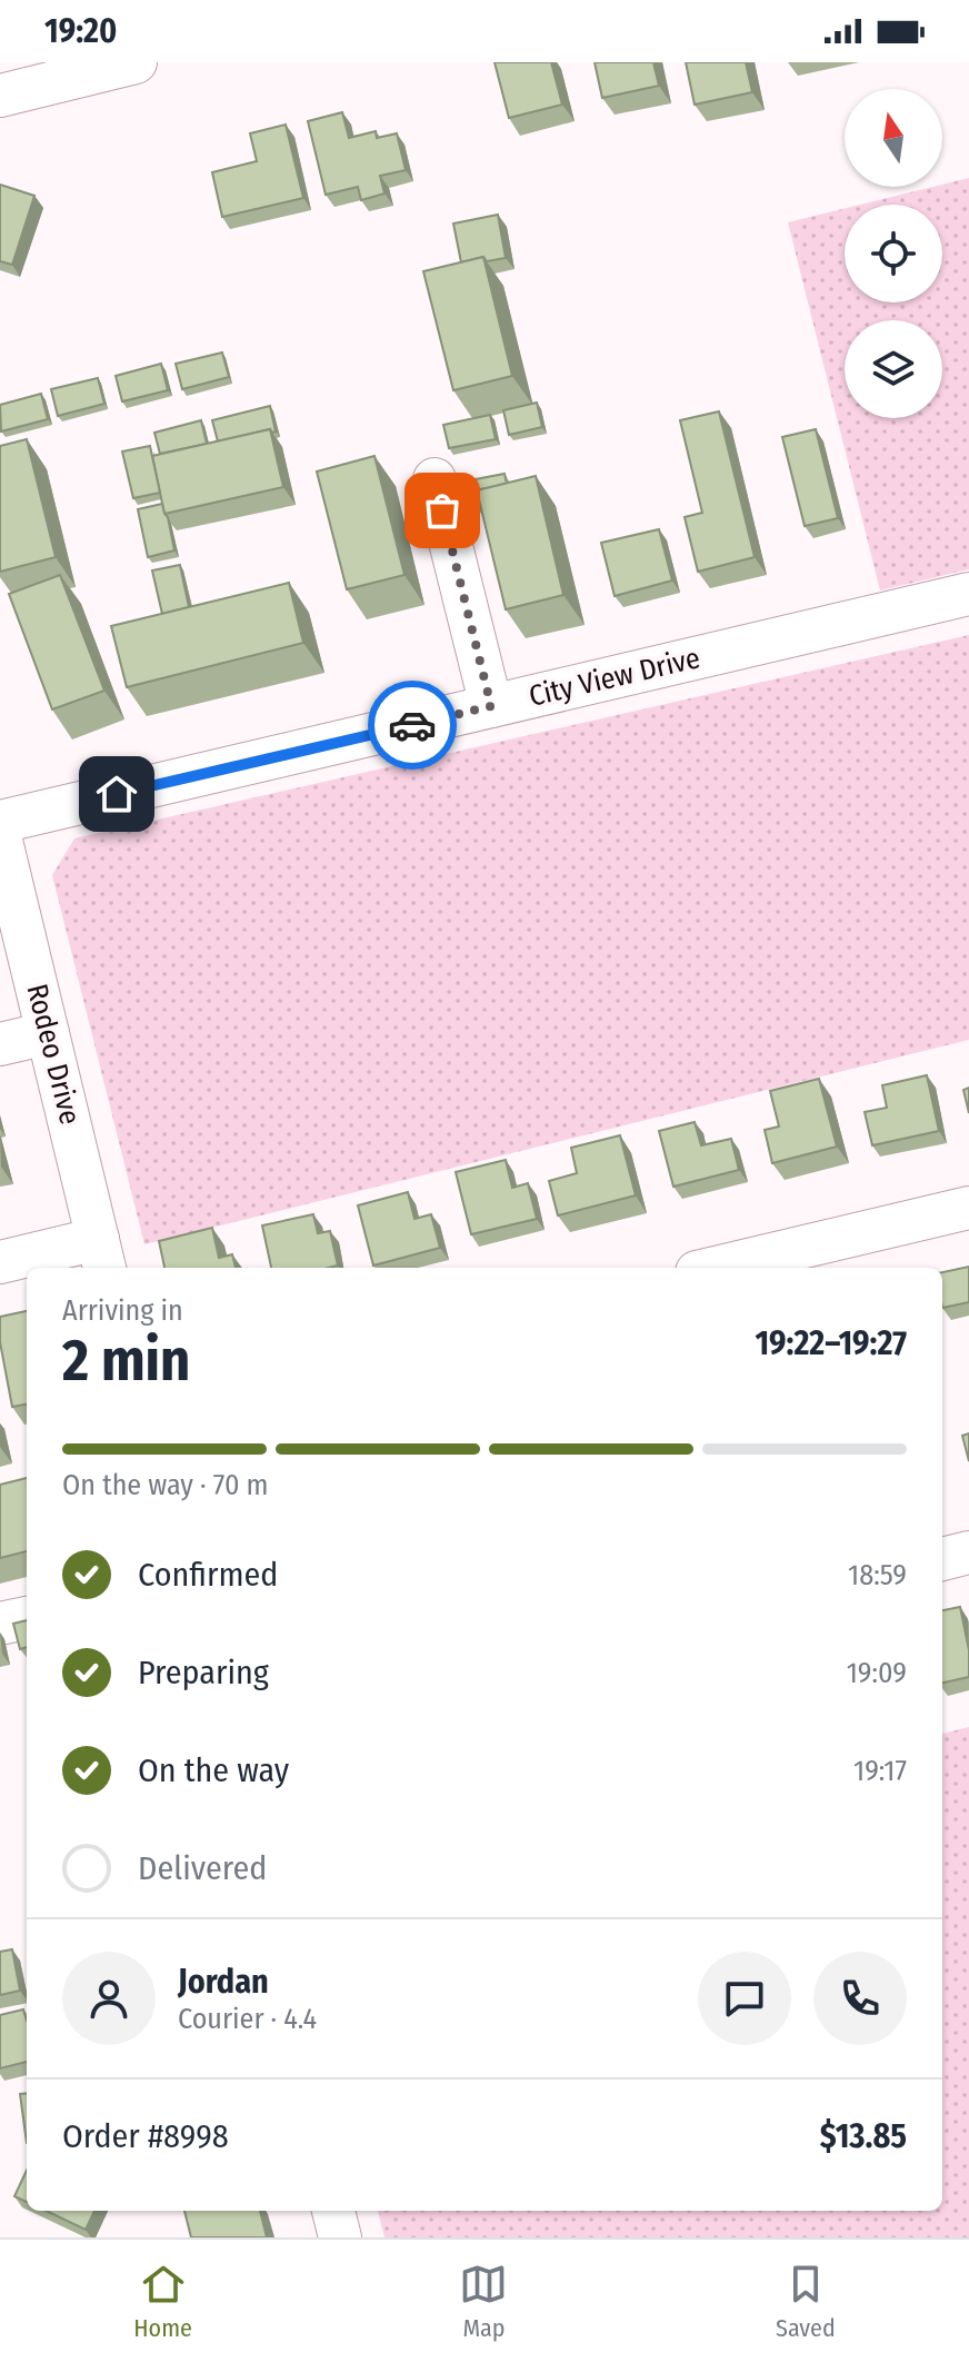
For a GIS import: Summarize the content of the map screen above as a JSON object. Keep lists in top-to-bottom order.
{
  "streets": {
    "street": ["City View Drive", "Rodeo Drive"]
  },
  "north": "top",
  "page": {
    "status": "19:20",
    "heading": ["2 min", "Arriving in", "19:22–19:27"],
    "panel": [
      "Jordan",
      "Courier · 4.4",
      "Order #8998",
      "$13.85"
    ],
    "bar": "On the way · 70 m",
    "list": [
      ["Confirmed", "18:59"],
      ["Preparing", "19:09"],
      ["On the way", "19:17"],
      "Delivered"
    ],
    "tabs": ["Home", "Map", "Saved"]
  }
}
